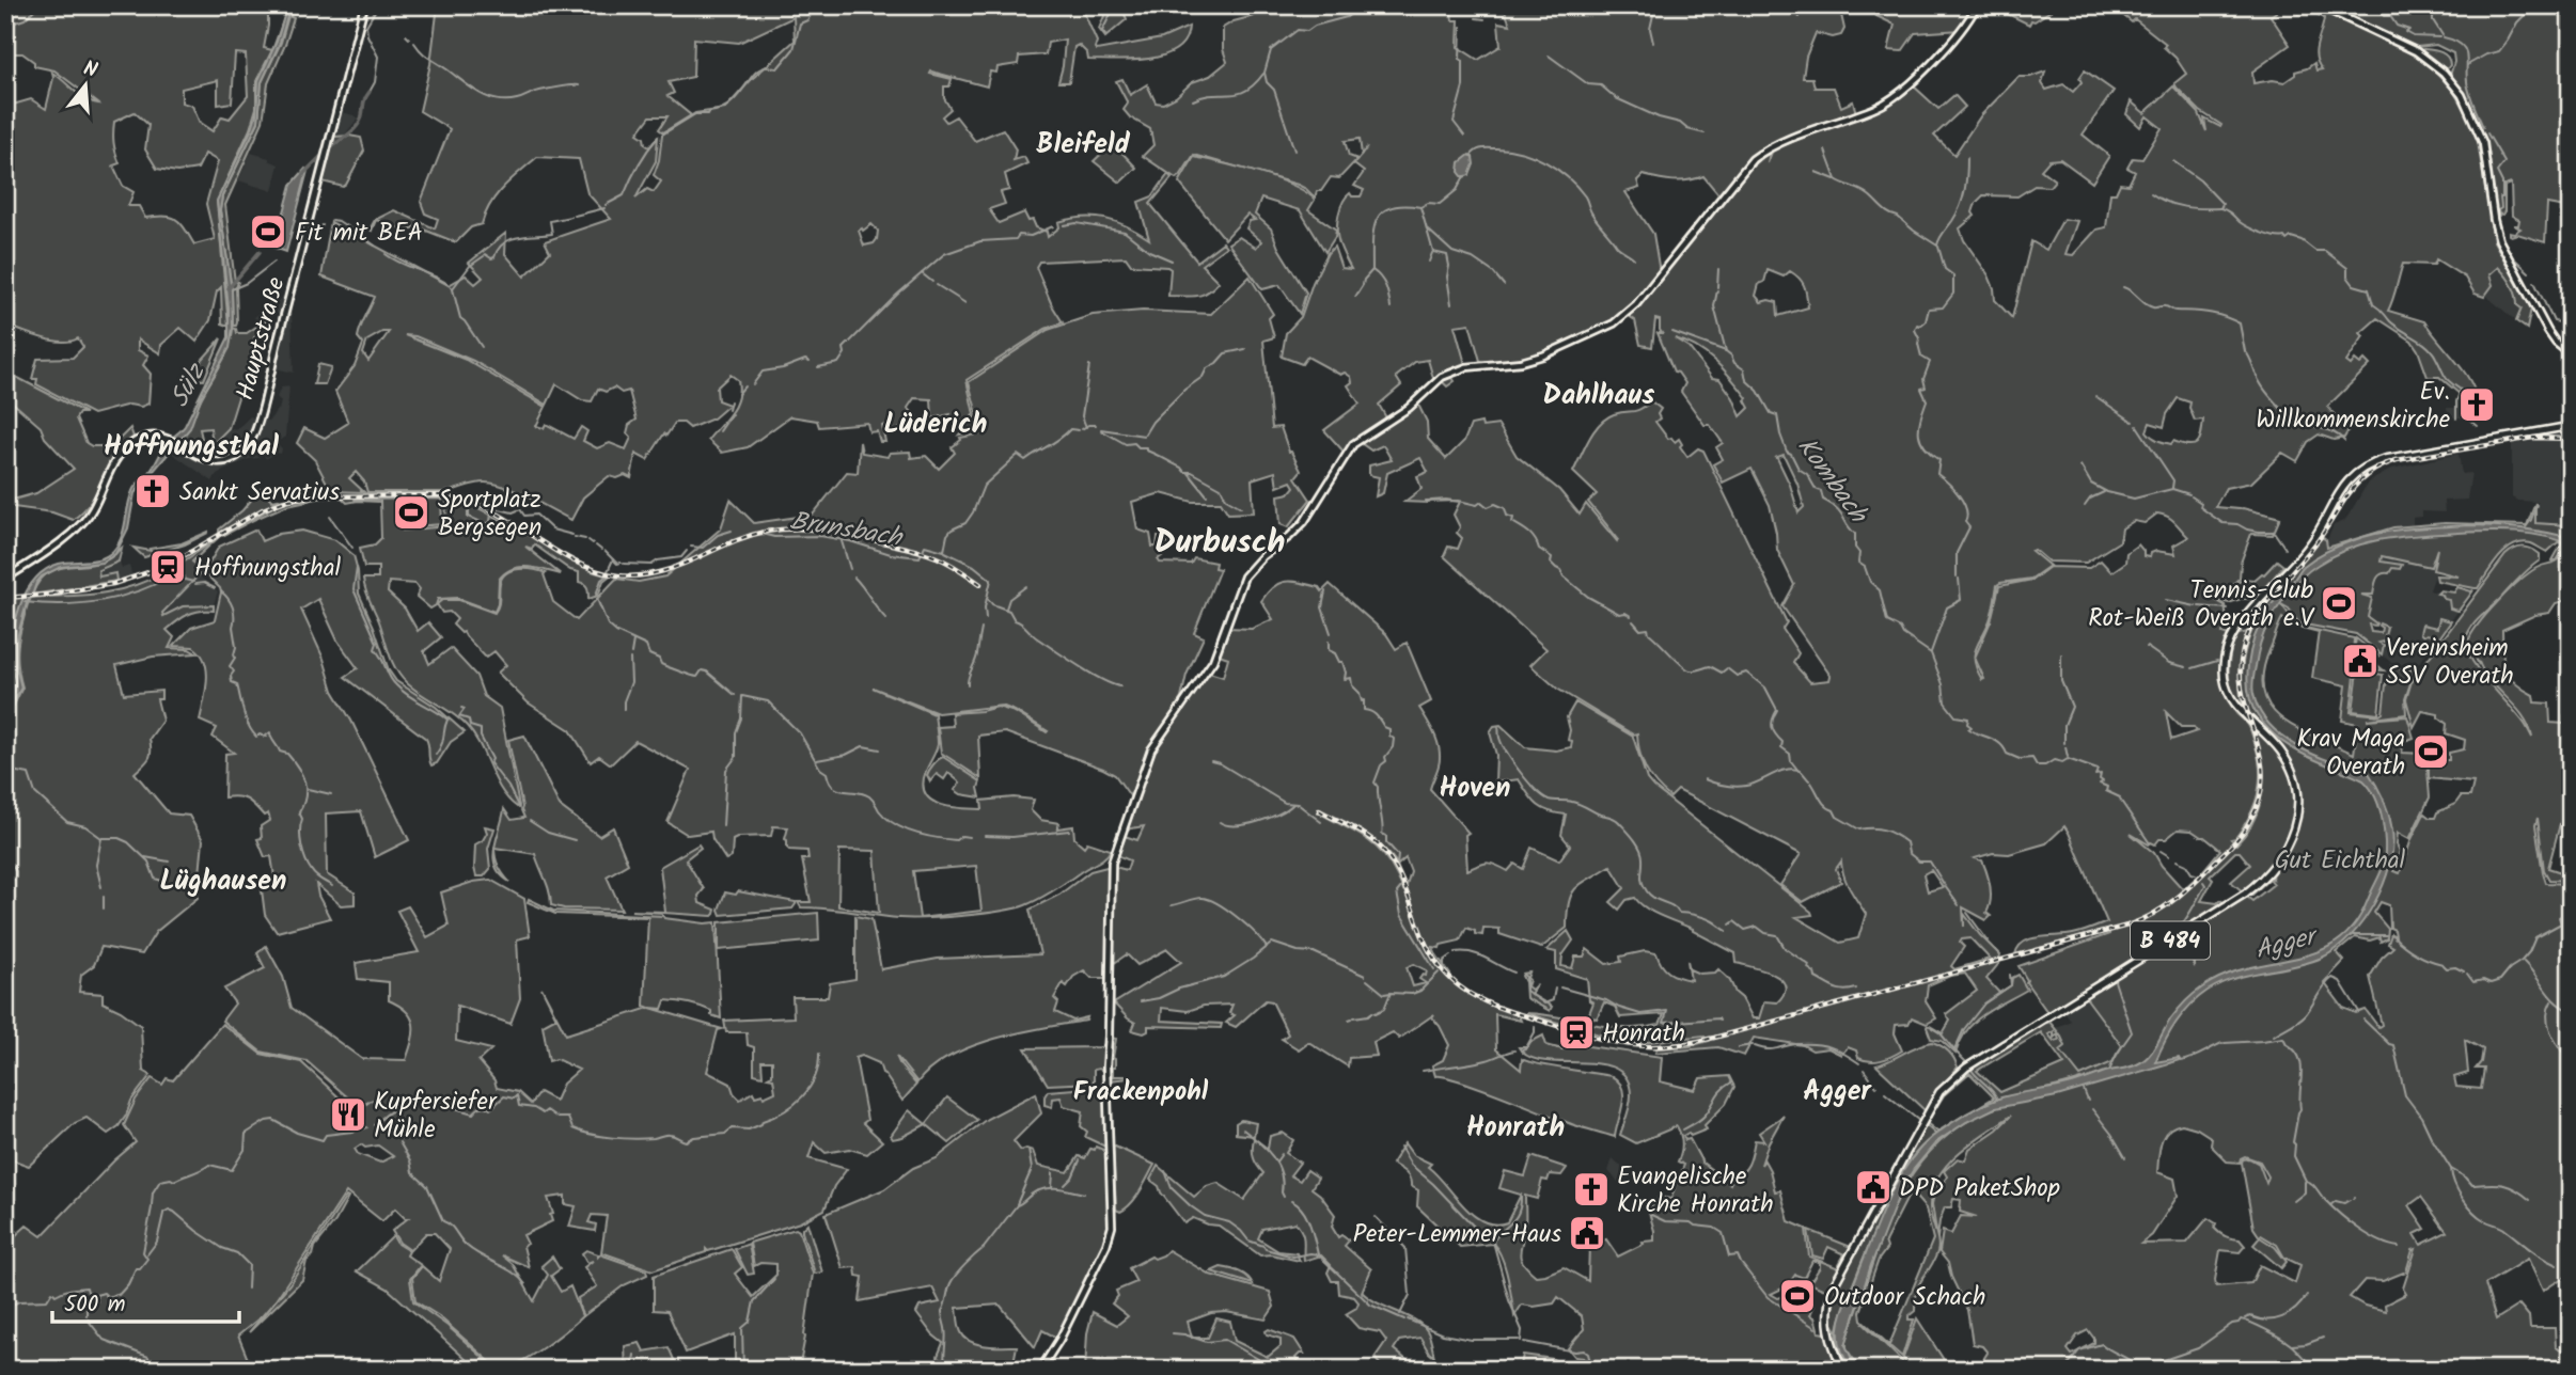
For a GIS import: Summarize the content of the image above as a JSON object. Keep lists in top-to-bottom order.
{
  "streets": {
    "main road": ["Hauptstraße", "B 484"]
  },
  "districts": [
    "Bleifeld",
    "Dahlhaus",
    "Lüderich",
    "Hoffnungsthal",
    "Durbusch",
    "Hoven",
    "Lüghausen",
    "Agger",
    "Frackenpohl",
    "Honrath"
  ],
  "water": [
    "Sülz",
    "Kombach",
    "Brunsbach",
    "Agger"
  ],
  "parks": ["Gut Eichthal"],
  "places": {
    "sports": [
      "Fit mit BEA",
      "Sportplatz Bergsegen",
      "Tennis-Club Rot-Weiß Overath e.V",
      "Krav Maga Overath",
      "Outdoor Schach"
    ],
    "church": ["Ev. Willkommenskirche", "Sankt Servatius", "Evangelische Kirche Honrath"],
    "station": ["Hoffnungsthal", "Honrath"],
    "public building": ["Vereinsheim SSV Overath", "DPD PaketShop", "Peter-Lemmer-Haus"],
    "restaurant": ["Kupfersiefer Mühle"]
  },
  "scale_bar": "500 m",
  "north": "top"
}
